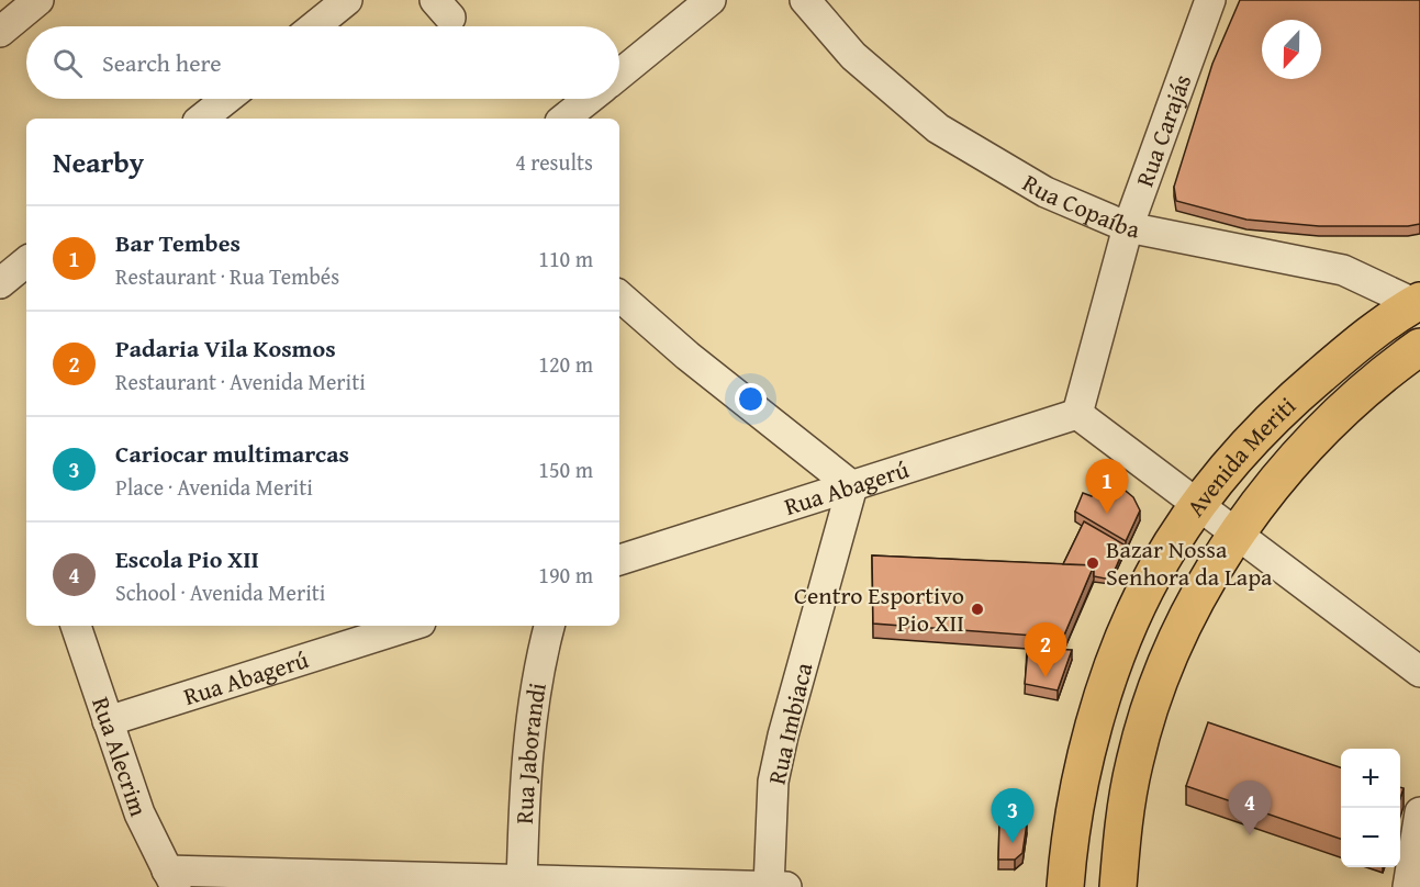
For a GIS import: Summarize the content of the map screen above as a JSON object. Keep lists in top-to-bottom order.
{
  "streets": {
    "main road": ["Avenida Meriti"],
    "street": [
      "Rua Carajás",
      "Rua Copaíba",
      "Rua Abagerú",
      "Rua Imbiaca",
      "Rua Jaborandi",
      "Rua Alecrim"
    ]
  },
  "crossings": [
    ["Rua Carajás", "Rua Copaíba"],
    ["Rua Carajás", "Rua Abagerú"],
    ["Rua Copaíba", "Avenida Meriti"],
    ["Rua Abagerú", "Rua Imbiaca"],
    ["Rua Abagerú", "Rua Alecrim"]
  ],
  "places": ["Bazar Nossa Senhora da Lapa", "Centro Esportivo Pio XII"],
  "north": "bottom",
  "page": {
    "search": "Search here",
    "heading": ["Nearby", "4 results"],
    "list": [
      {
        "mark": "1",
        "name": "Bar Tembes",
        "note": "Restaurant · Rua Tembés",
        "value": "110 m"
      },
      {
        "mark": "2",
        "name": "Padaria Vila Kosmos",
        "note": "Restaurant · Avenida Meriti",
        "value": "120 m"
      },
      {
        "mark": "3",
        "name": "Cariocar multimarcas",
        "note": "Place · Avenida Meriti",
        "value": "150 m"
      },
      {
        "mark": "4",
        "name": "Escola Pio XII",
        "note": "School · Avenida Meriti",
        "value": "190 m"
      }
    ],
    "pins": [
      "1",
      "2",
      "4",
      "3"
    ],
    "map_buttons": ["+", "−"]
  }
}
